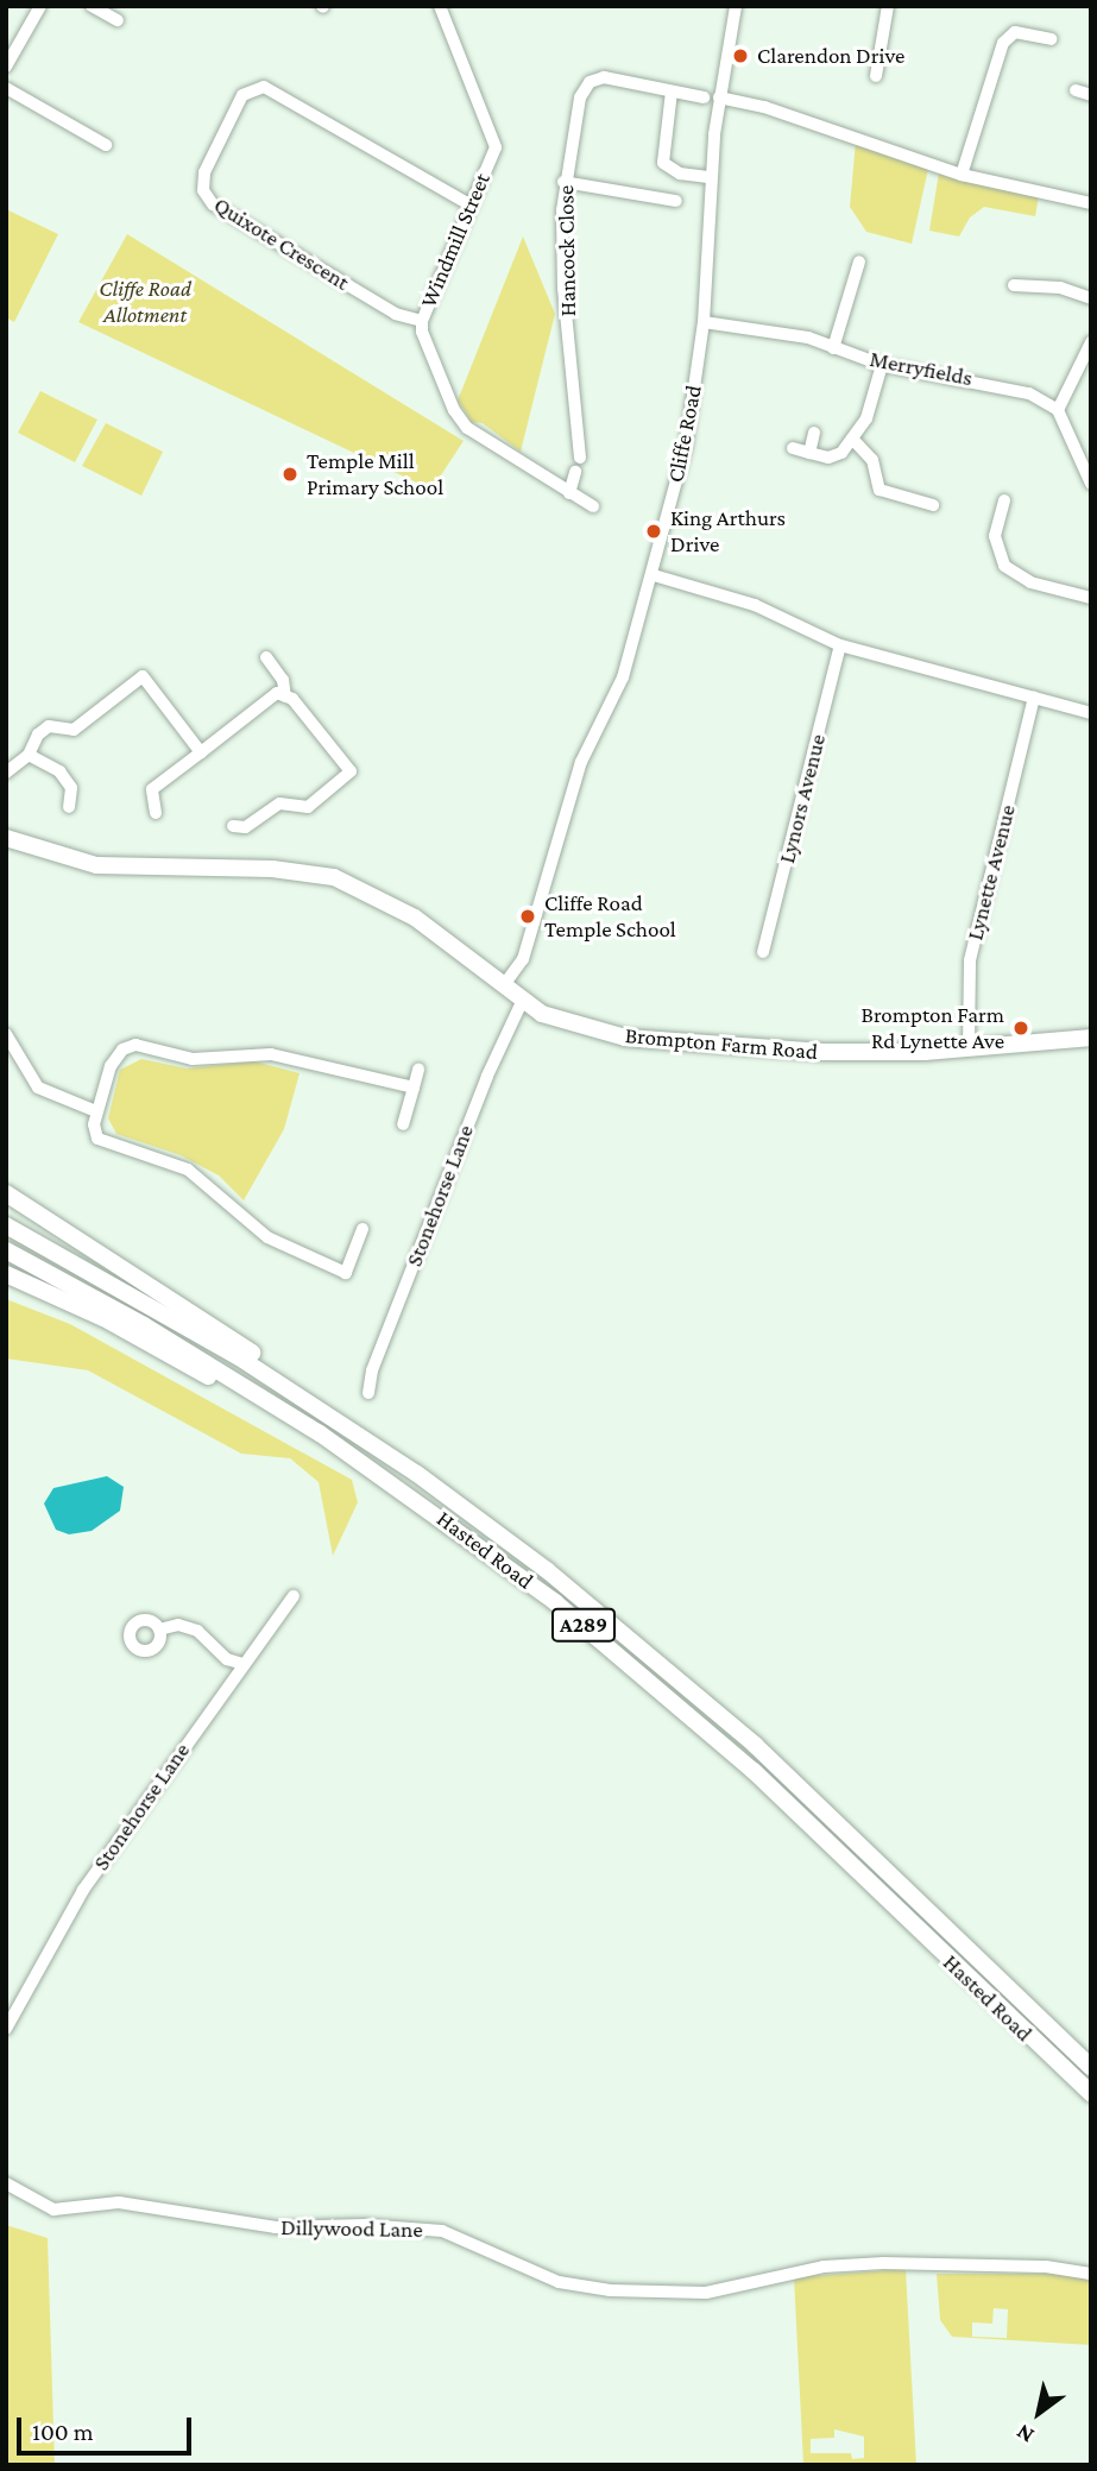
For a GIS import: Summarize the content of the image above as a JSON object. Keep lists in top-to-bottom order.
{
  "streets": {
    "main road": ["Brompton Farm Road", "Hasted Road", "A289"],
    "street": [
      "Windmill Street",
      "Quixote Crescent",
      "Hancock Close",
      "Merryfields",
      "Cliffe Road",
      "Lynors Avenue",
      "Lynette Avenue",
      "Stonehorse Lane",
      "Dillywood Lane"
    ]
  },
  "crossings": [
    ["Windmill Street", "Quixote Crescent"],
    ["Merryfields", "Cliffe Road"],
    ["Lynette Avenue", "Brompton Farm Road"],
    ["Brompton Farm Road", "Stonehorse Lane"]
  ],
  "parks": ["Cliffe Road Allotment"],
  "places": [
    "Clarendon Drive",
    "Temple Mill Primary School",
    "King Arthurs Drive",
    "Cliffe Road Temple School",
    "Brompton Farm Rd Lynette Ave"
  ],
  "scale_bar": "100 m",
  "north": "bottom left"
}
